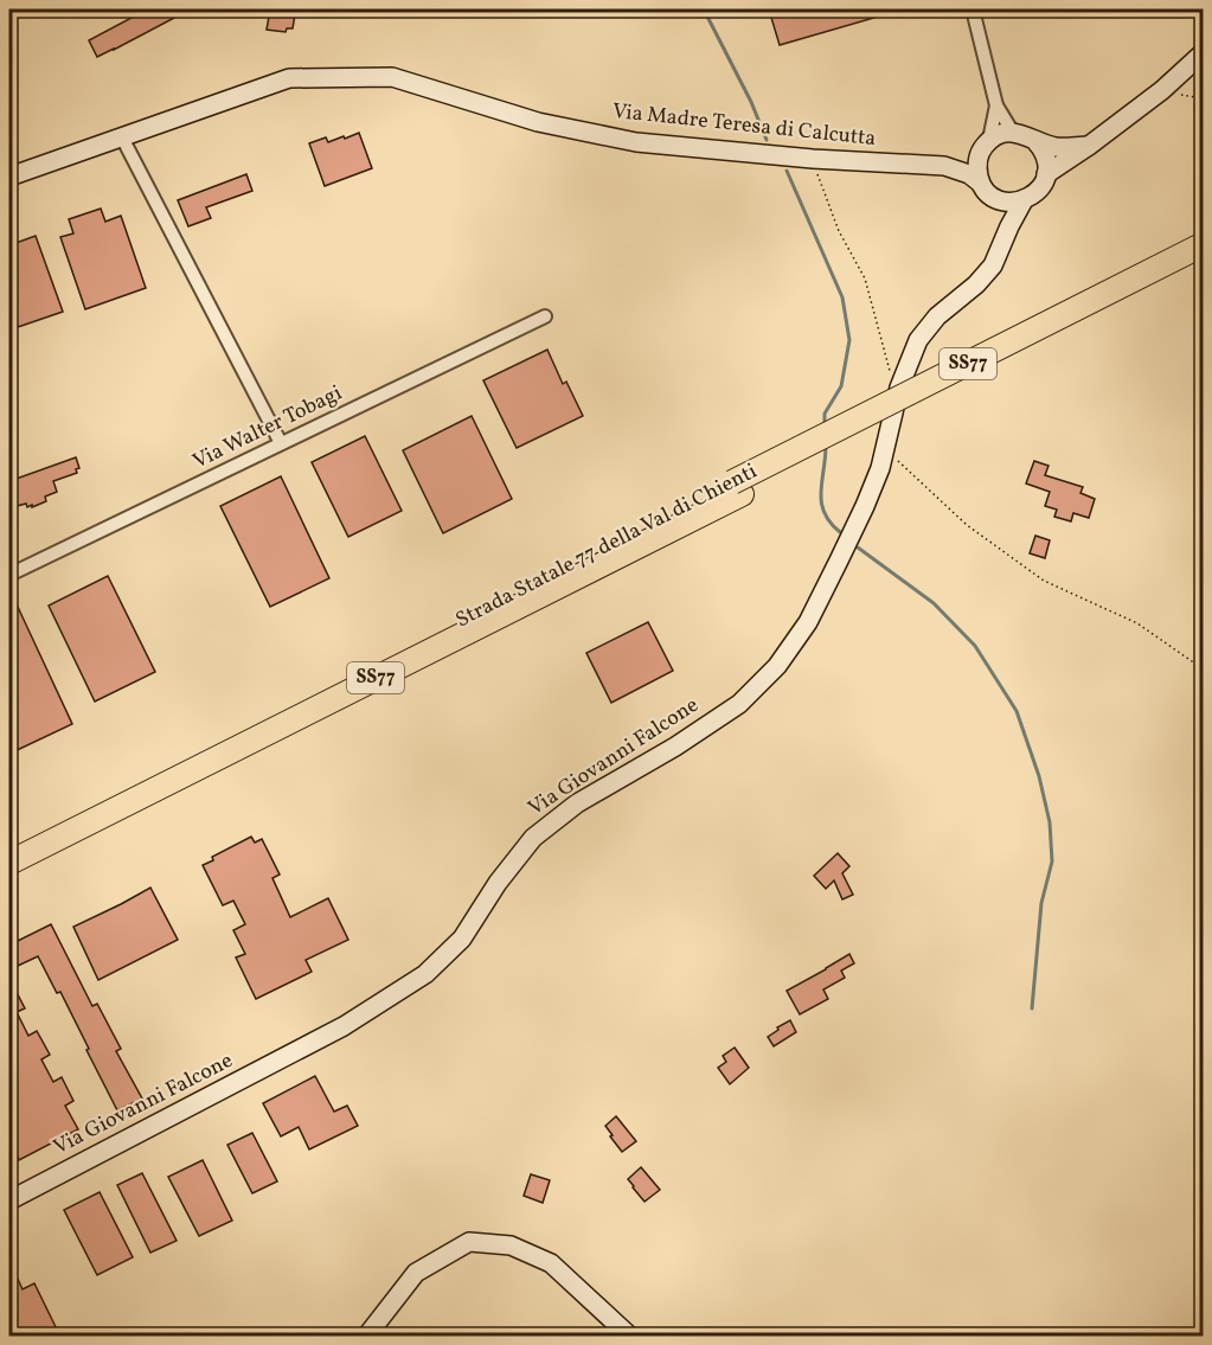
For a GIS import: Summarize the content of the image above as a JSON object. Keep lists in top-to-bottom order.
{
  "streets": {
    "highway": ["SS77", "Strada Statale 77 della Val di Chienti"],
    "street": ["Via Madre Teresa di Calcutta", "Via Walter Tobagi", "Via Giovanni Falcone"]
  },
  "crossings": [
    ["Via Madre Teresa di Calcutta", "Via Giovanni Falcone"]
  ]
}
